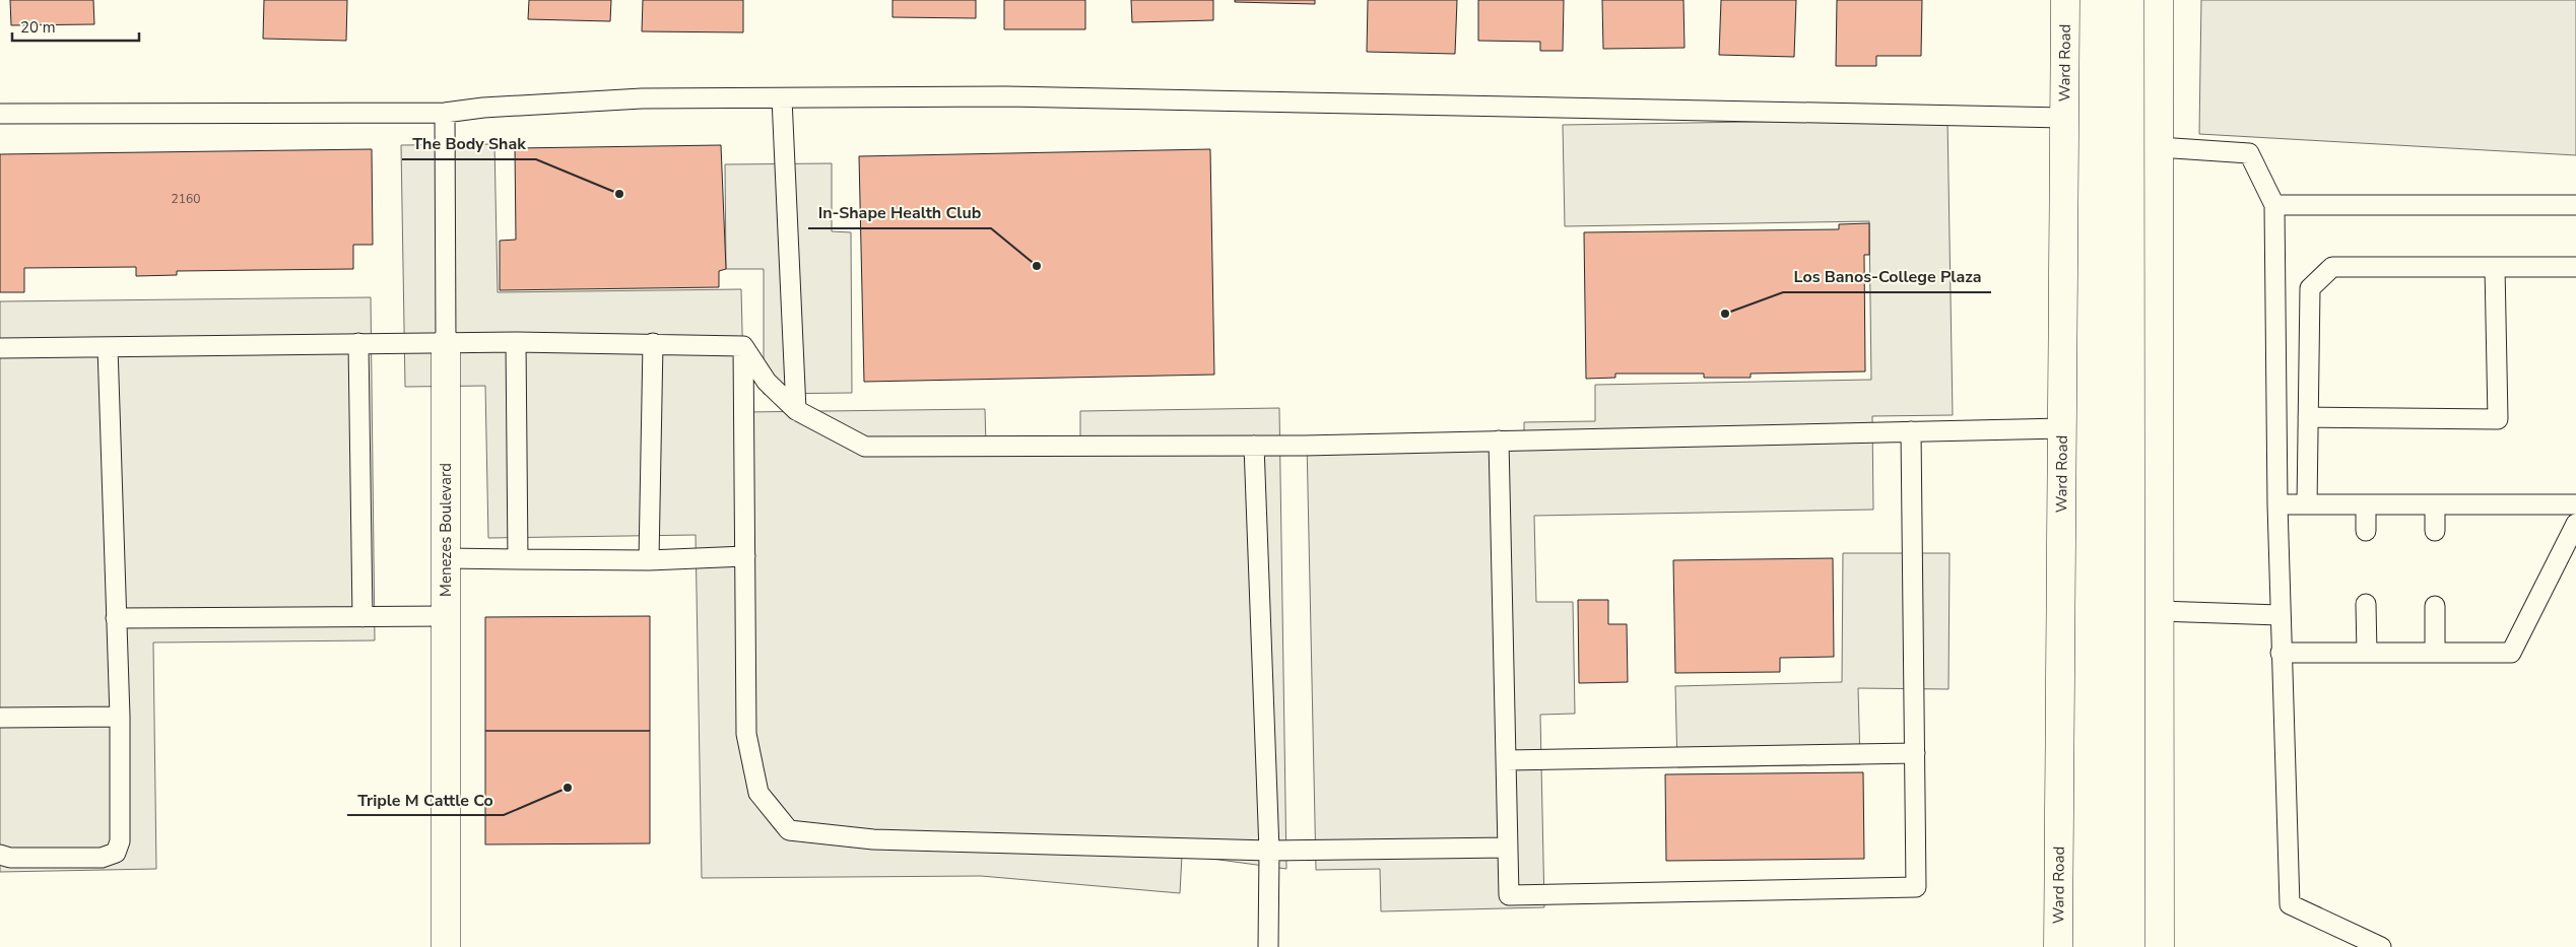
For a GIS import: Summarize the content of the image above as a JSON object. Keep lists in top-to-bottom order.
{
  "streets": {
    "street": ["Ward Road", "Menezes Boulevard"]
  },
  "places": [
    "The Body Shak",
    "In-Shape Health Club",
    "Los Banos-College Plaza",
    "Triple M Cattle Co"
  ],
  "house_numbers": ["2160"],
  "scale_bar": "20 m"
}
